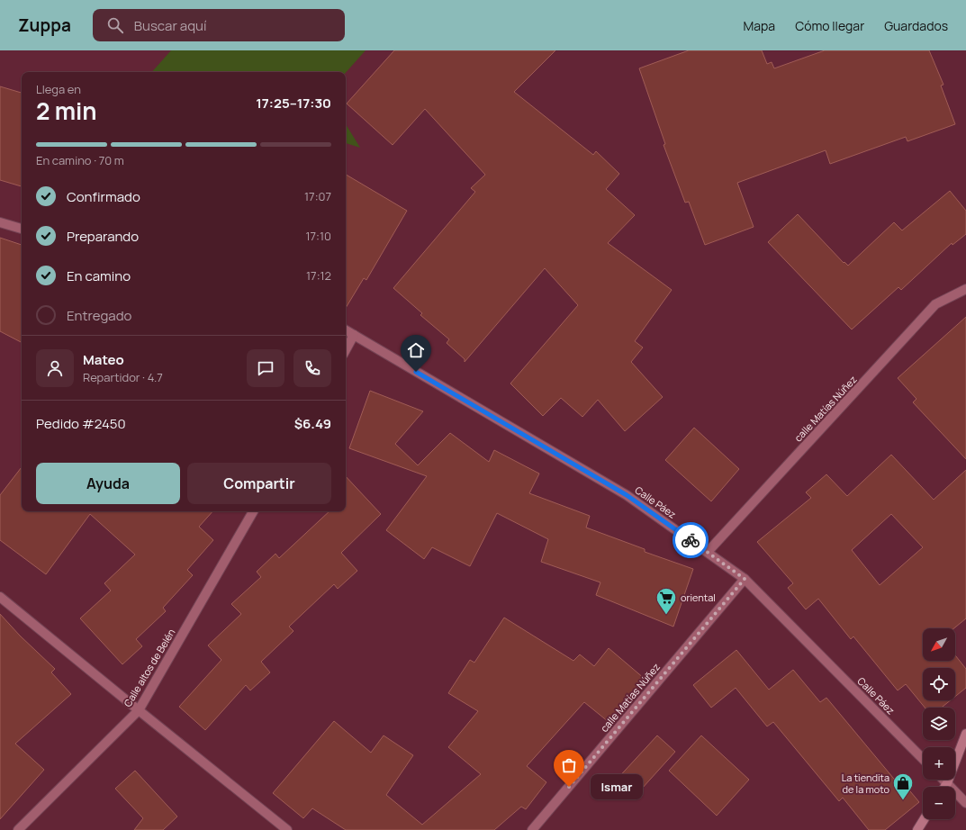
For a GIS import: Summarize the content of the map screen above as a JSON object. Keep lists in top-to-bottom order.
{
  "streets": {
    "street": ["calle Matías Núñez", "Calle Páez", "Calle altos de Belén"]
  },
  "crossings": [
    ["calle Matías Núñez", "Calle Páez"]
  ],
  "places": {
    "supermarket": ["oriental"],
    "other": ["Ismar"],
    "shop": ["La tiendita de la moto"]
  },
  "north": "bottom left",
  "page": {
    "header": "Zuppa",
    "search": "Buscar aquí",
    "nav": ["Mapa", "Cómo llegar", "Guardados"],
    "heading": ["2 min", "Llega en", "17:25–17:30"],
    "panel": [
      "Mateo",
      "Repartidor · 4.7",
      "Pedido #2450",
      "$6.49"
    ],
    "bar": "En camino · 70 m",
    "list": [
      ["Confirmado", "17:07"],
      ["Preparando", "17:10"],
      ["En camino", "17:12"],
      "Entregado"
    ],
    "buttons": ["Ayuda", "Compartir"],
    "map_buttons": ["+", "−"],
    "bubble": "Ismar"
  }
}
